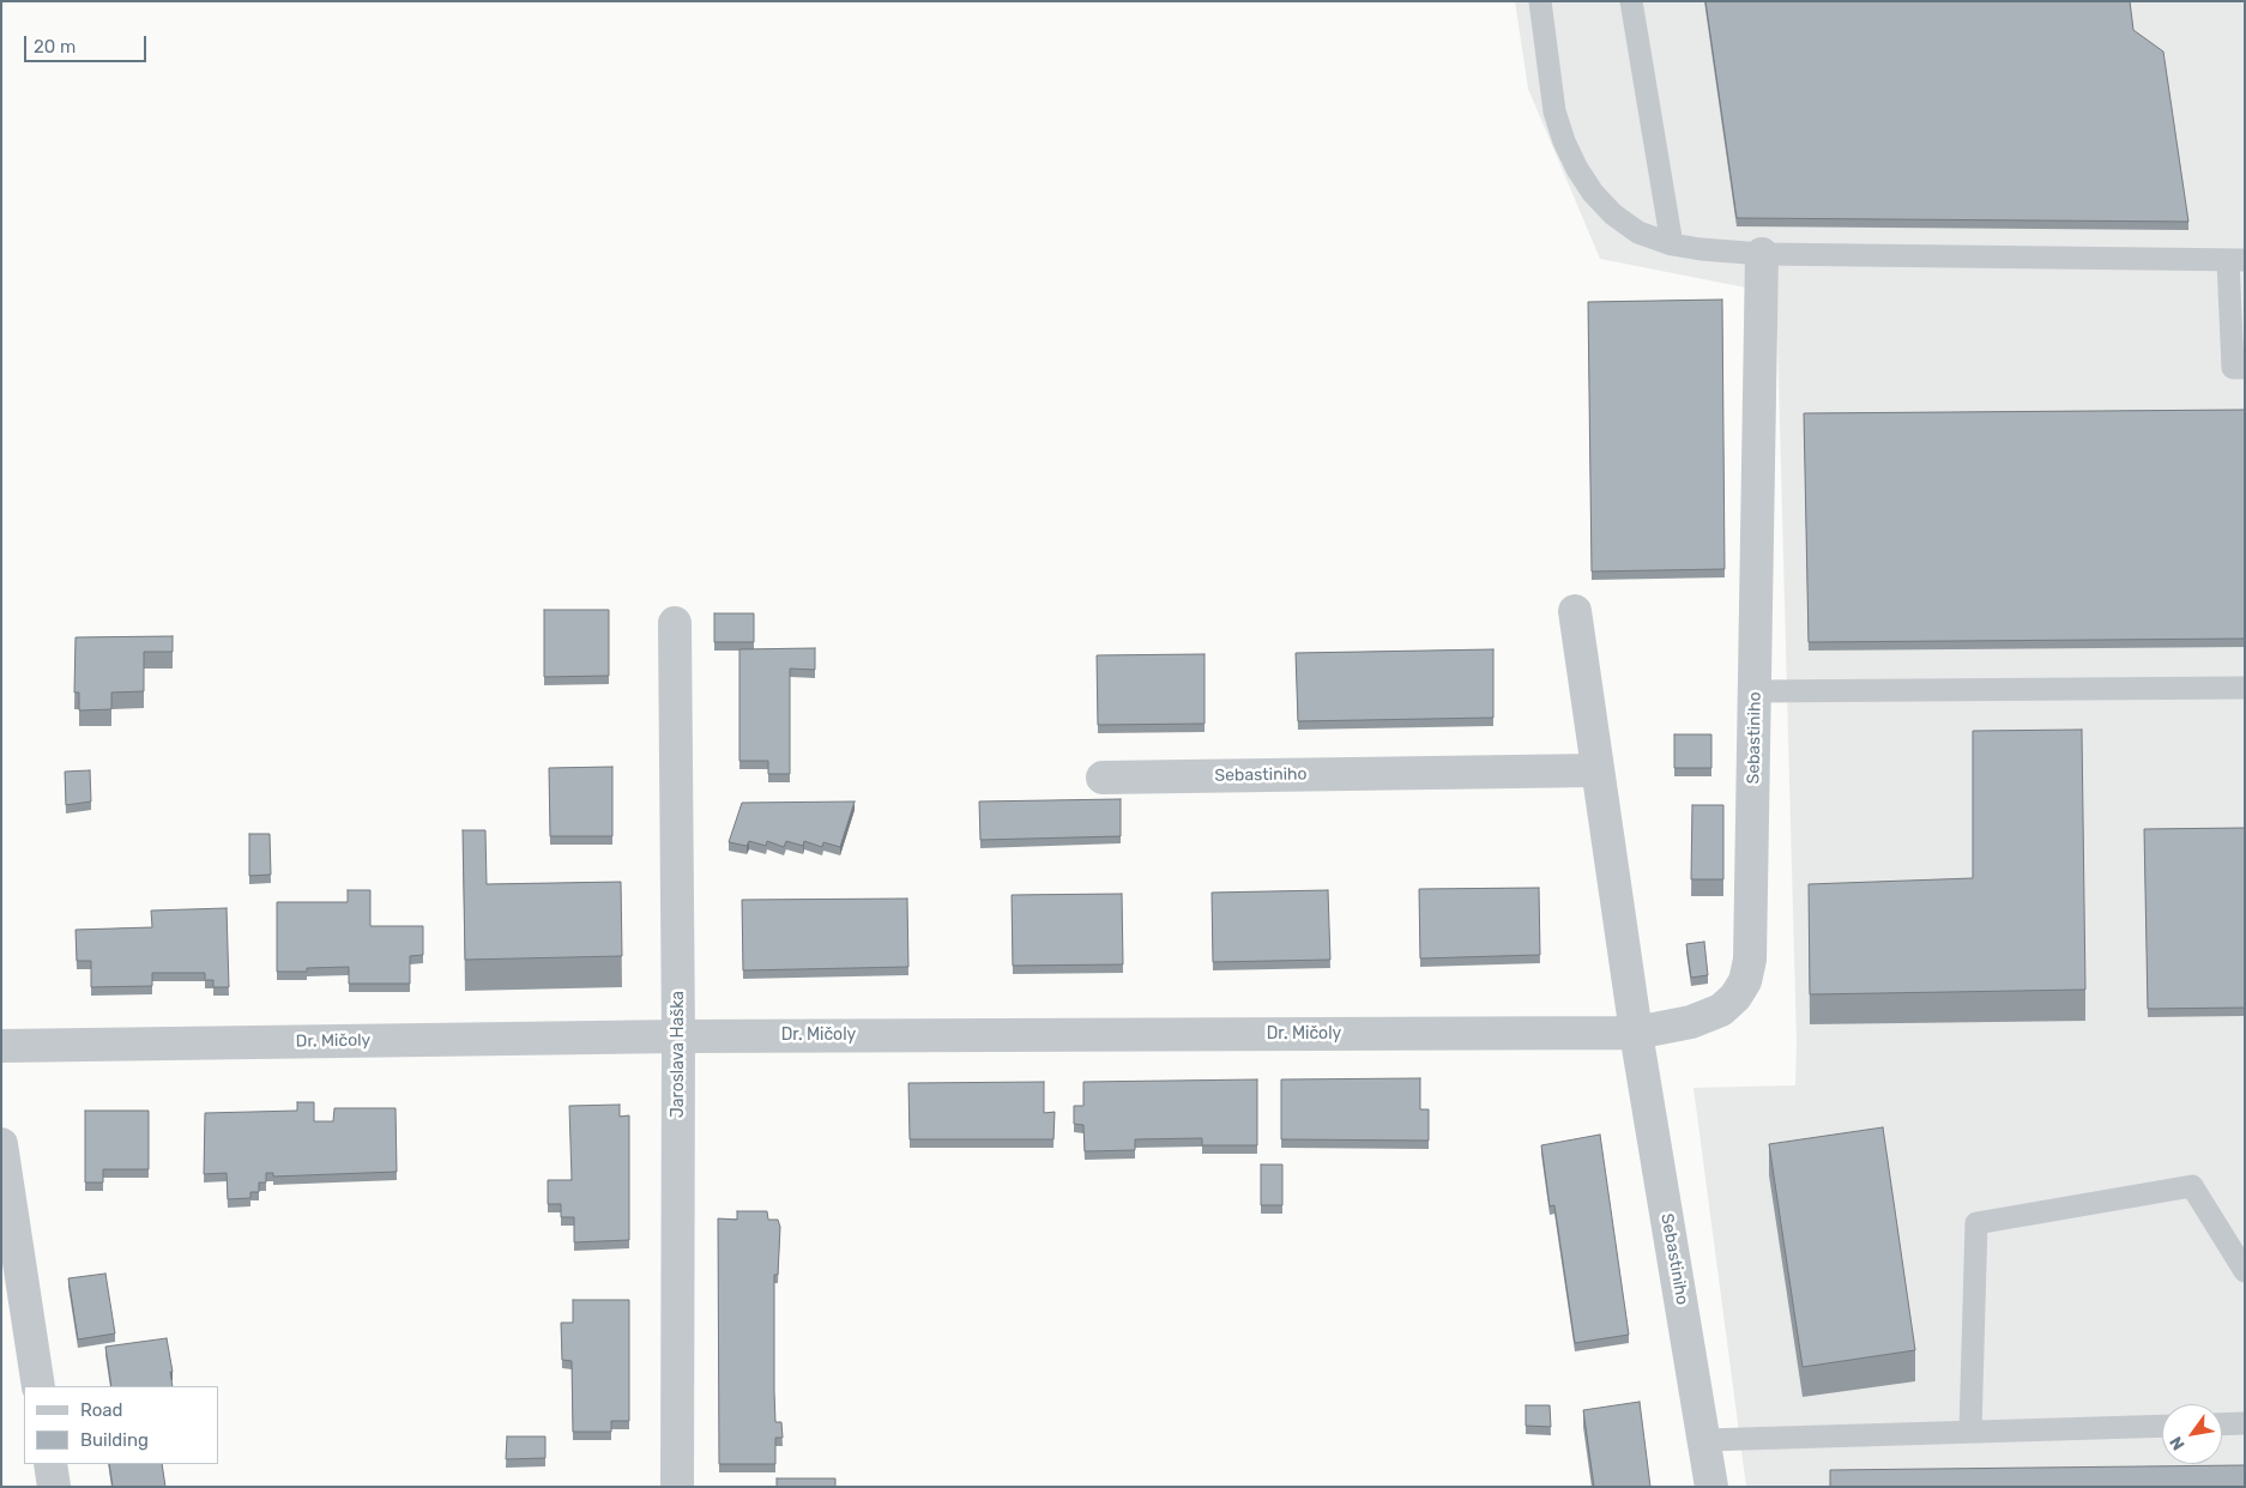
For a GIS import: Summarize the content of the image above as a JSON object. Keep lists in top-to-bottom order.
{
  "streets": {
    "street": ["Sebastiniho", "Dr. Mičoly", "Jaroslava Haška"]
  },
  "crossings": [
    ["Sebastiniho", "Dr. Mičoly"],
    ["Dr. Mičoly", "Jaroslava Haška"]
  ],
  "legend": ["Road", "Building"],
  "scale_bar": "20 m",
  "north": "bottom left"
}
